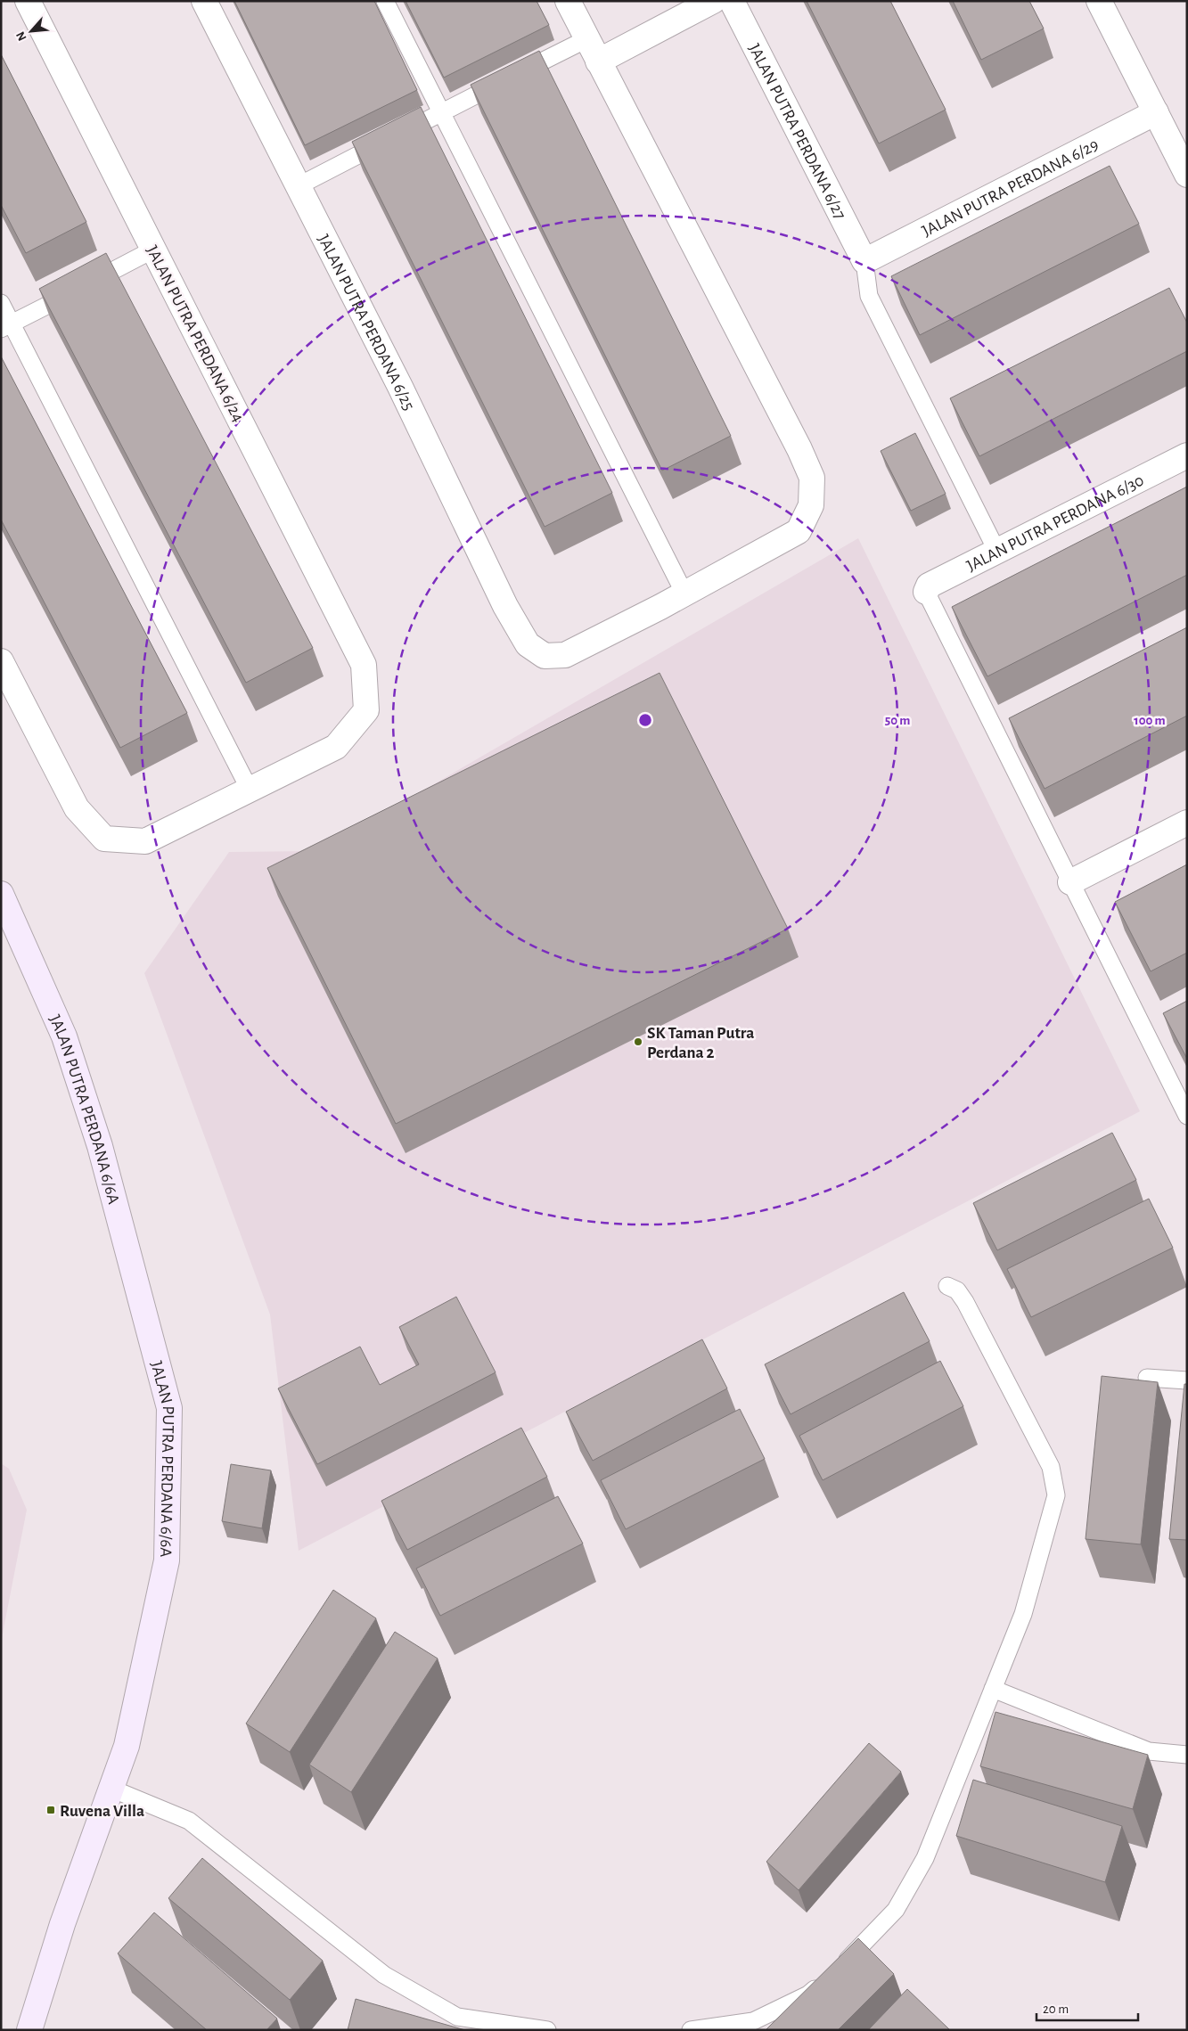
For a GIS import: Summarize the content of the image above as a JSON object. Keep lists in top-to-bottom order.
{
  "streets": {
    "street": [
      "JALAN PUTRA PERDANA 6/27",
      "JALAN PUTRA PERDANA 6/29",
      "JALAN PUTRA PERDANA 6/25",
      "JALAN PUTRA PERDANA 6/24",
      "JALAN PUTRA PERDANA 6/30",
      "JALAN PUTRA PERDANA 6/6A"
    ]
  },
  "crossings": [
    ["JALAN PUTRA PERDANA 6/27", "JALAN PUTRA PERDANA 6/29"]
  ],
  "places": {
    "other": ["SK Taman Putra Perdana 2"],
    "transit": ["Ruvena Villa"]
  },
  "scale_bar": "20 m",
  "north": "bottom left",
  "rings": ["50 m", "100 m"]
}
